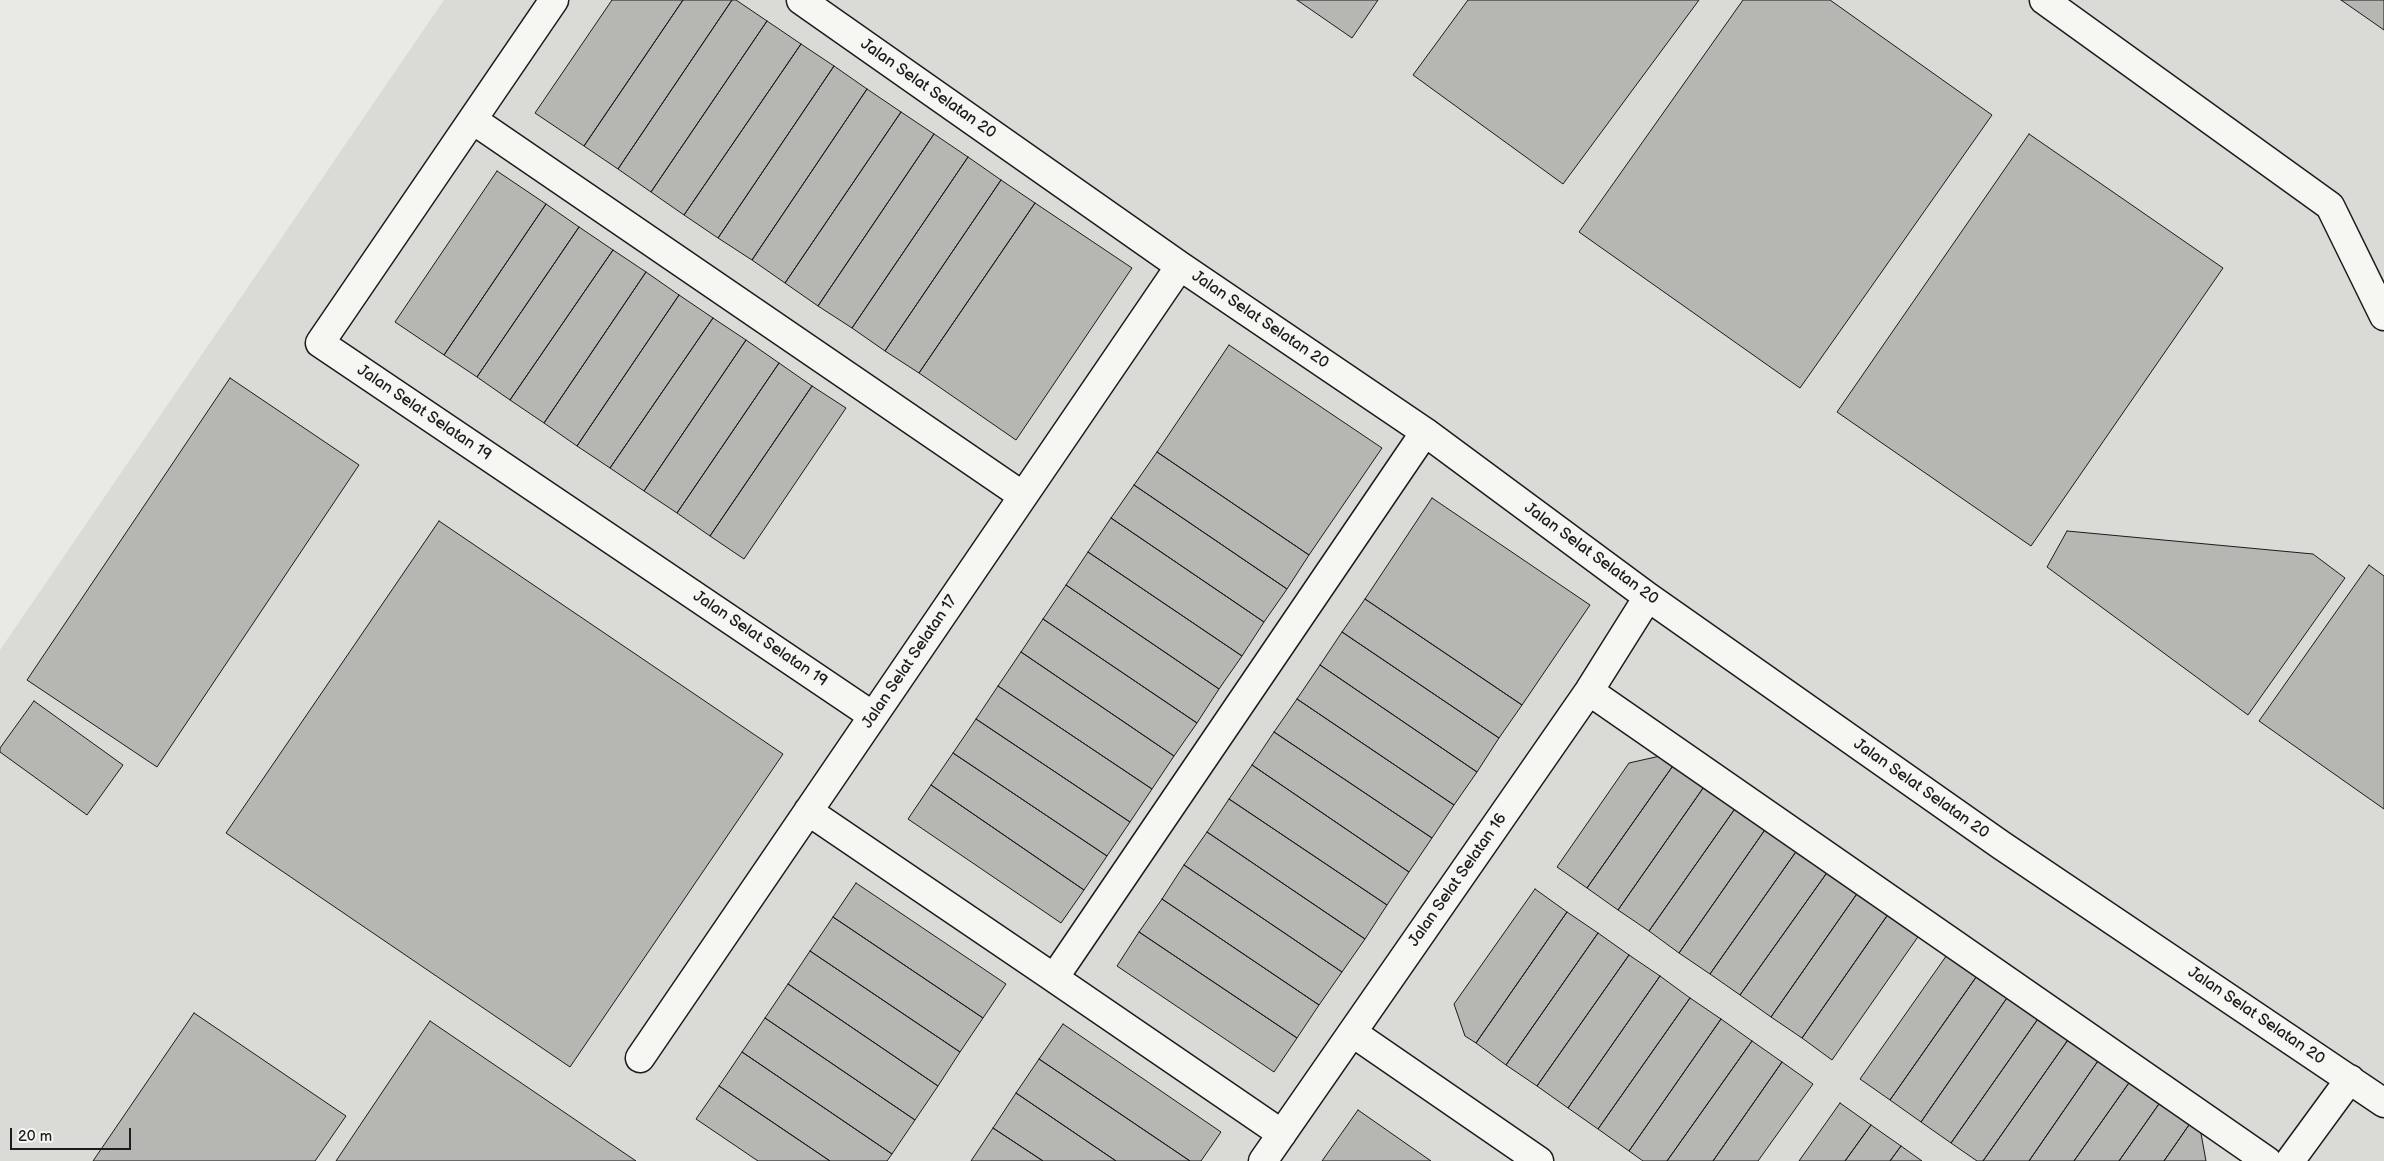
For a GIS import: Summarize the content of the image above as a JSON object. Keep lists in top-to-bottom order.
{
  "streets": {
    "street": [
      "Jalan Selat Selatan 20",
      "Jalan Selat Selatan 19",
      "Jalan Selat Selatan 17",
      "Jalan Selat Selatan 16"
    ]
  },
  "crossings": [
    ["Jalan Selat Selatan 20", "Jalan Selat Selatan 17"],
    ["Jalan Selat Selatan 20", "Jalan Selat Selatan 16"],
    ["Jalan Selat Selatan 19", "Jalan Selat Selatan 17"]
  ],
  "scale_bar": "20 m"
}
